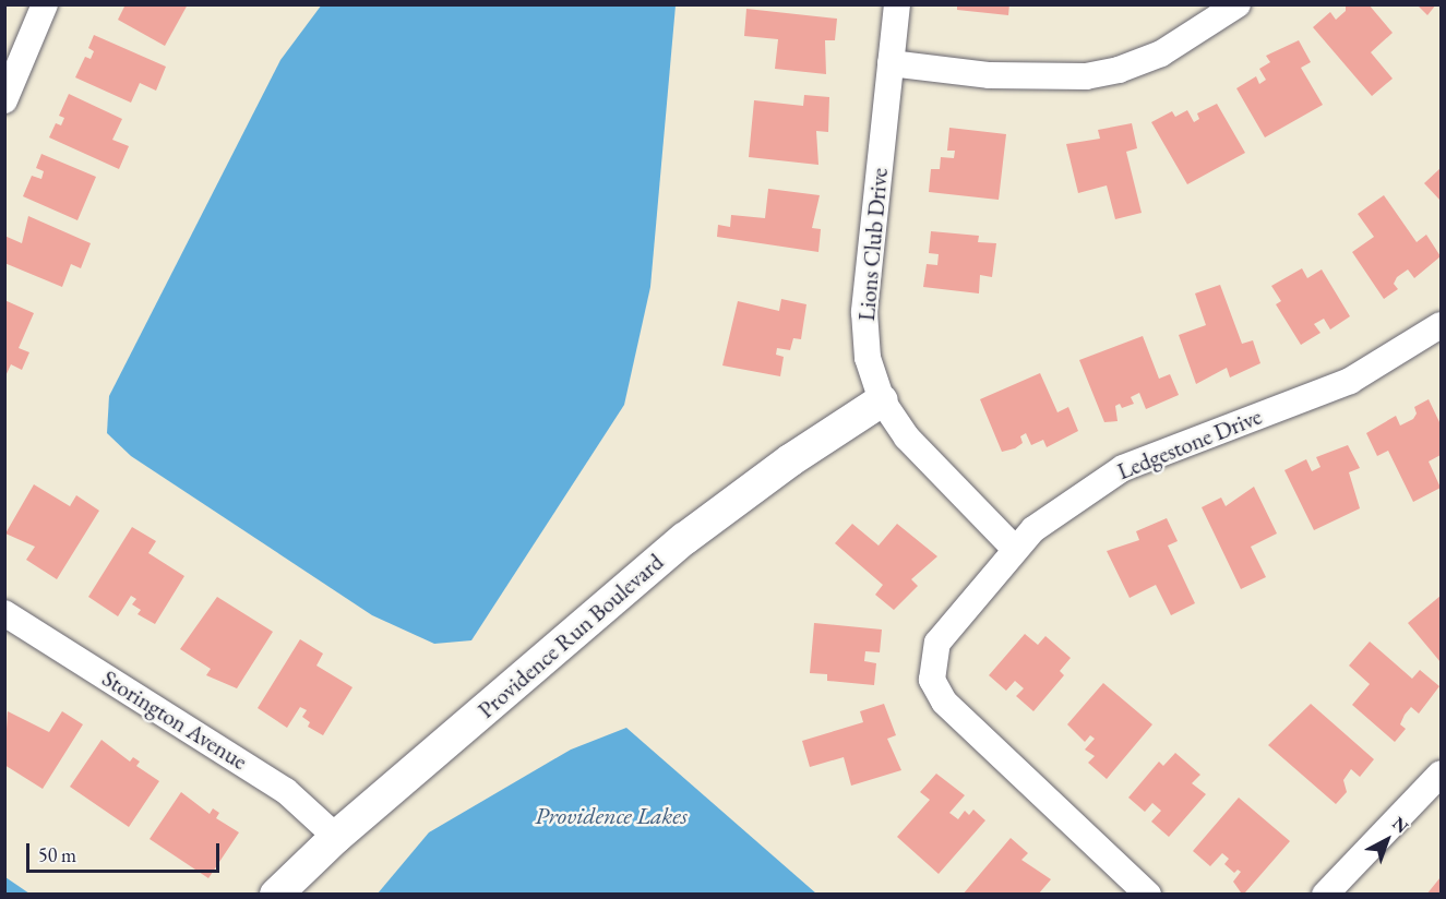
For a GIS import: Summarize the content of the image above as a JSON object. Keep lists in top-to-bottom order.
{
  "streets": {
    "street": [
      "Lions Club Drive",
      "Ledgestone Drive",
      "Providence Run Boulevard",
      "Storington Avenue"
    ]
  },
  "crossings": [
    ["Lions Club Drive", "Ledgestone Drive"],
    ["Lions Club Drive", "Providence Run Boulevard"],
    ["Providence Run Boulevard", "Storington Avenue"]
  ],
  "water": ["Providence Lakes"],
  "scale_bar": "50 m",
  "north": "top right"
}
